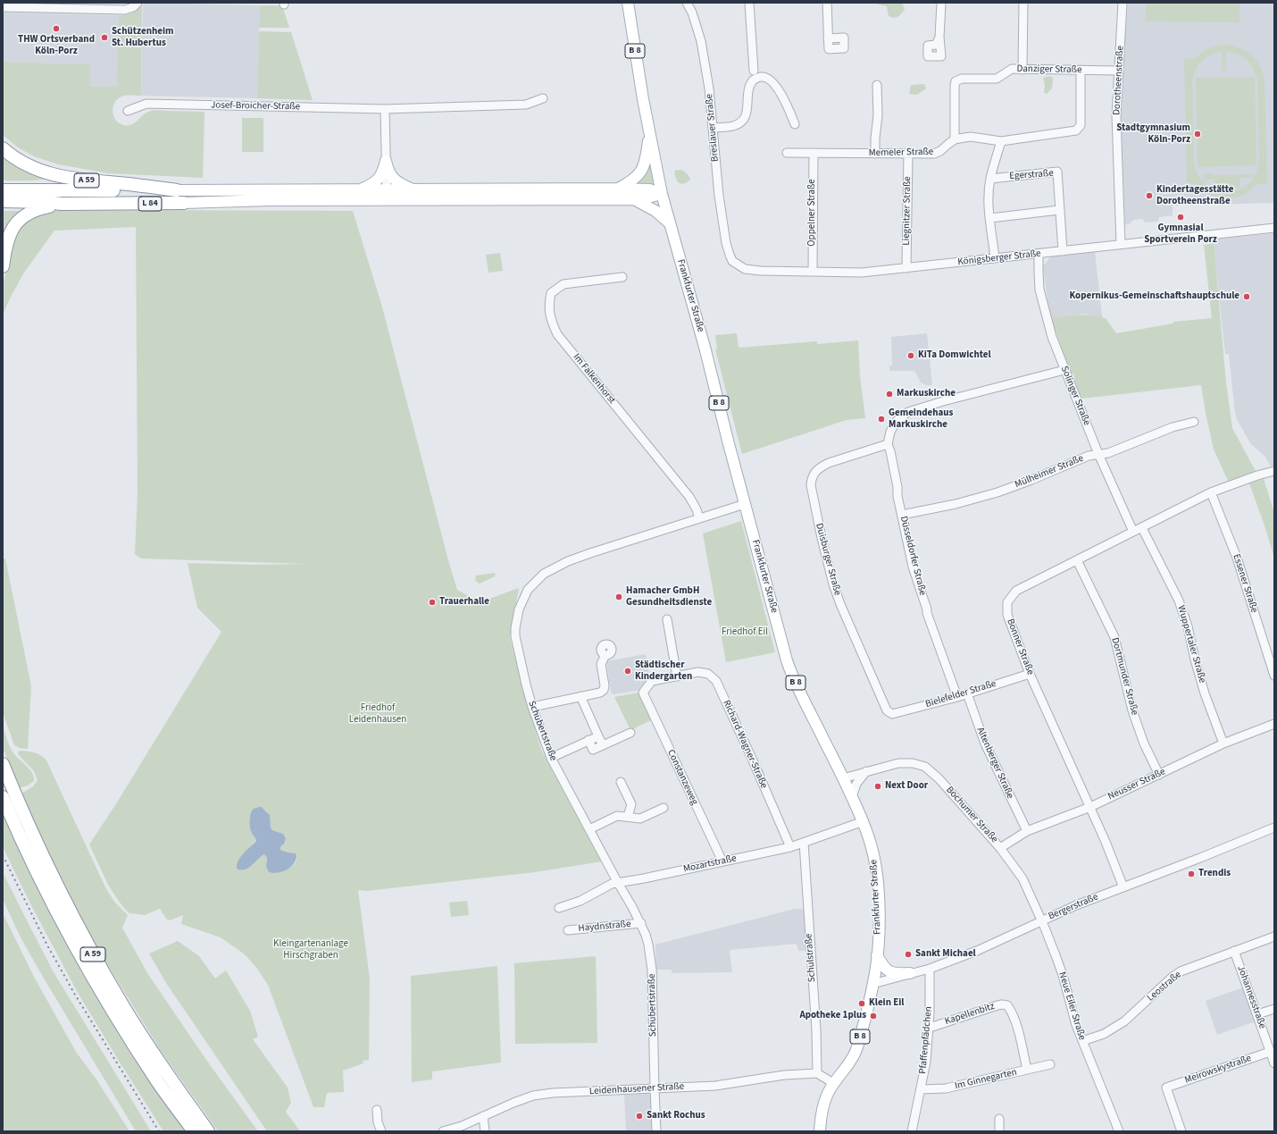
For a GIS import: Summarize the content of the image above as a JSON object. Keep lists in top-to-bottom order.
{
  "streets": {
    "highway": ["A 59", "L 84"],
    "main road": ["B 8", "Frankfurter Straße"],
    "street": [
      "Danziger Straße",
      "Dorotheenstraße",
      "Josef-Broicher-Straße",
      "Breslauer Straße",
      "Memeler Straße",
      "Egerstraße",
      "Liegnitzer Straße",
      "Oppelner Straße",
      "Königsberger Straße",
      "Im Falkenhorst",
      "Solinger Straße",
      "Mülheimer Straße",
      "Düsseldorfer Straße",
      "Duisburger Straße",
      "Essener Straße",
      "Wuppertaler Straße",
      "Bonner Straße",
      "Dortmunder Straße",
      "Bielefelder Straße",
      "Schubertstraße",
      "Richard-Wagner-Straße",
      "Altenberger Straße",
      "Constanzeweg",
      "Neusser Straße",
      "Bochumer Straße",
      "Mozartstraße",
      "Bergerstraße",
      "Haydnstraße",
      "Schulstraße",
      "Leostraße",
      "Johannesstraße",
      "Neue Eiler Straße",
      "Kapellenbitz",
      "Pfaffenpfädchen",
      "Meirowskystraße",
      "Im Ginnegarten",
      "Leidenhausener Straße"
    ]
  },
  "crossings": [
    ["Danziger Straße", "Dorotheenstraße"],
    ["Danziger Straße", "Memeler Straße"],
    ["Dorotheenstraße", "Königsberger Straße"],
    ["Breslauer Straße", "Königsberger Straße"],
    ["Memeler Straße", "Liegnitzer Straße"],
    ["Memeler Straße", "Oppelner Straße"],
    ["Egerstraße", "Königsberger Straße"],
    ["A 59", "L 84"],
    ["L 84", "Frankfurter Straße"],
    ["Liegnitzer Straße", "Königsberger Straße"],
    ["Oppelner Straße", "Königsberger Straße"],
    ["Königsberger Straße", "Solinger Straße"],
    ["Frankfurter Straße", "Schubertstraße"],
    ["Frankfurter Straße", "Bochumer Straße"],
    ["Frankfurter Straße", "Mozartstraße"],
    ["Frankfurter Straße", "Bergerstraße"],
    ["Im Falkenhorst", "Schubertstraße"],
    ["Solinger Straße", "Mülheimer Straße"],
    ["Solinger Straße", "Bonner Straße"],
    ["Mülheimer Straße", "Düsseldorfer Straße"],
    ["Düsseldorfer Straße", "Duisburger Straße"],
    ["Düsseldorfer Straße", "Bielefelder Straße"],
    ["Duisburger Straße", "Bielefelder Straße"],
    ["Essener Straße", "Bonner Straße"],
    ["Wuppertaler Straße", "Bonner Straße"],
    ["Wuppertaler Straße", "Neusser Straße"],
    ["Bonner Straße", "Dortmunder Straße"],
    ["Bonner Straße", "Bielefelder Straße"],
    ["Bonner Straße", "Neusser Straße"],
    ["Bonner Straße", "Bergerstraße"],
    ["Dortmunder Straße", "Neusser Straße"],
    ["Bielefelder Straße", "Altenberger Straße"],
    ["Schubertstraße", "Mozartstraße"],
    ["Schubertstraße", "Haydnstraße"],
    ["Schubertstraße", "Leidenhausener Straße"],
    ["Richard-Wagner-Straße", "Constanzeweg"],
    ["Richard-Wagner-Straße", "Mozartstraße"],
    ["Altenberger Straße", "Neusser Straße"],
    ["Constanzeweg", "Mozartstraße"],
    ["Neusser Straße", "Bochumer Straße"],
    ["Bochumer Straße", "Bergerstraße"],
    ["Bochumer Straße", "Neue Eiler Straße"],
    ["Mozartstraße", "Schulstraße"],
    ["Bergerstraße", "Neue Eiler Straße"],
    ["Bergerstraße", "Pfaffenpfädchen"],
    ["Schulstraße", "Leidenhausener Straße"],
    ["Leostraße", "Johannesstraße"],
    ["Leostraße", "Neue Eiler Straße"],
    ["Johannesstraße", "Meirowskystraße"],
    ["Kapellenbitz", "Pfaffenpfädchen"],
    ["Kapellenbitz", "Im Ginnegarten"],
    ["Pfaffenpfädchen", "Im Ginnegarten"]
  ],
  "parks": ["Friedhof Eil", "Friedhof Leidenhausen", "Kleingartenanlage Hirschgraben"],
  "places": [
    "THW Ortsverband Köln-Porz",
    "Schützenheim St. Hubertus",
    "Stadtgymnasium Köln-Porz",
    "Kindertagesstätte Dorotheenstraße",
    "Gymnasial Sportverein Porz",
    "Kopernikus-Gemeinschaftshauptschule",
    "KiTa Domwichtel",
    "Markuskirche",
    "Gemeindehaus Markuskirche",
    "Hamacher GmbH Gesundheitsdienste",
    "Trauerhalle",
    "Städtischer Kindergarten",
    "Next Door",
    "Trendis",
    "Sankt Michael",
    "Klein Eil",
    "Apotheke 1plus",
    "Sankt Rochus"
  ]
}
